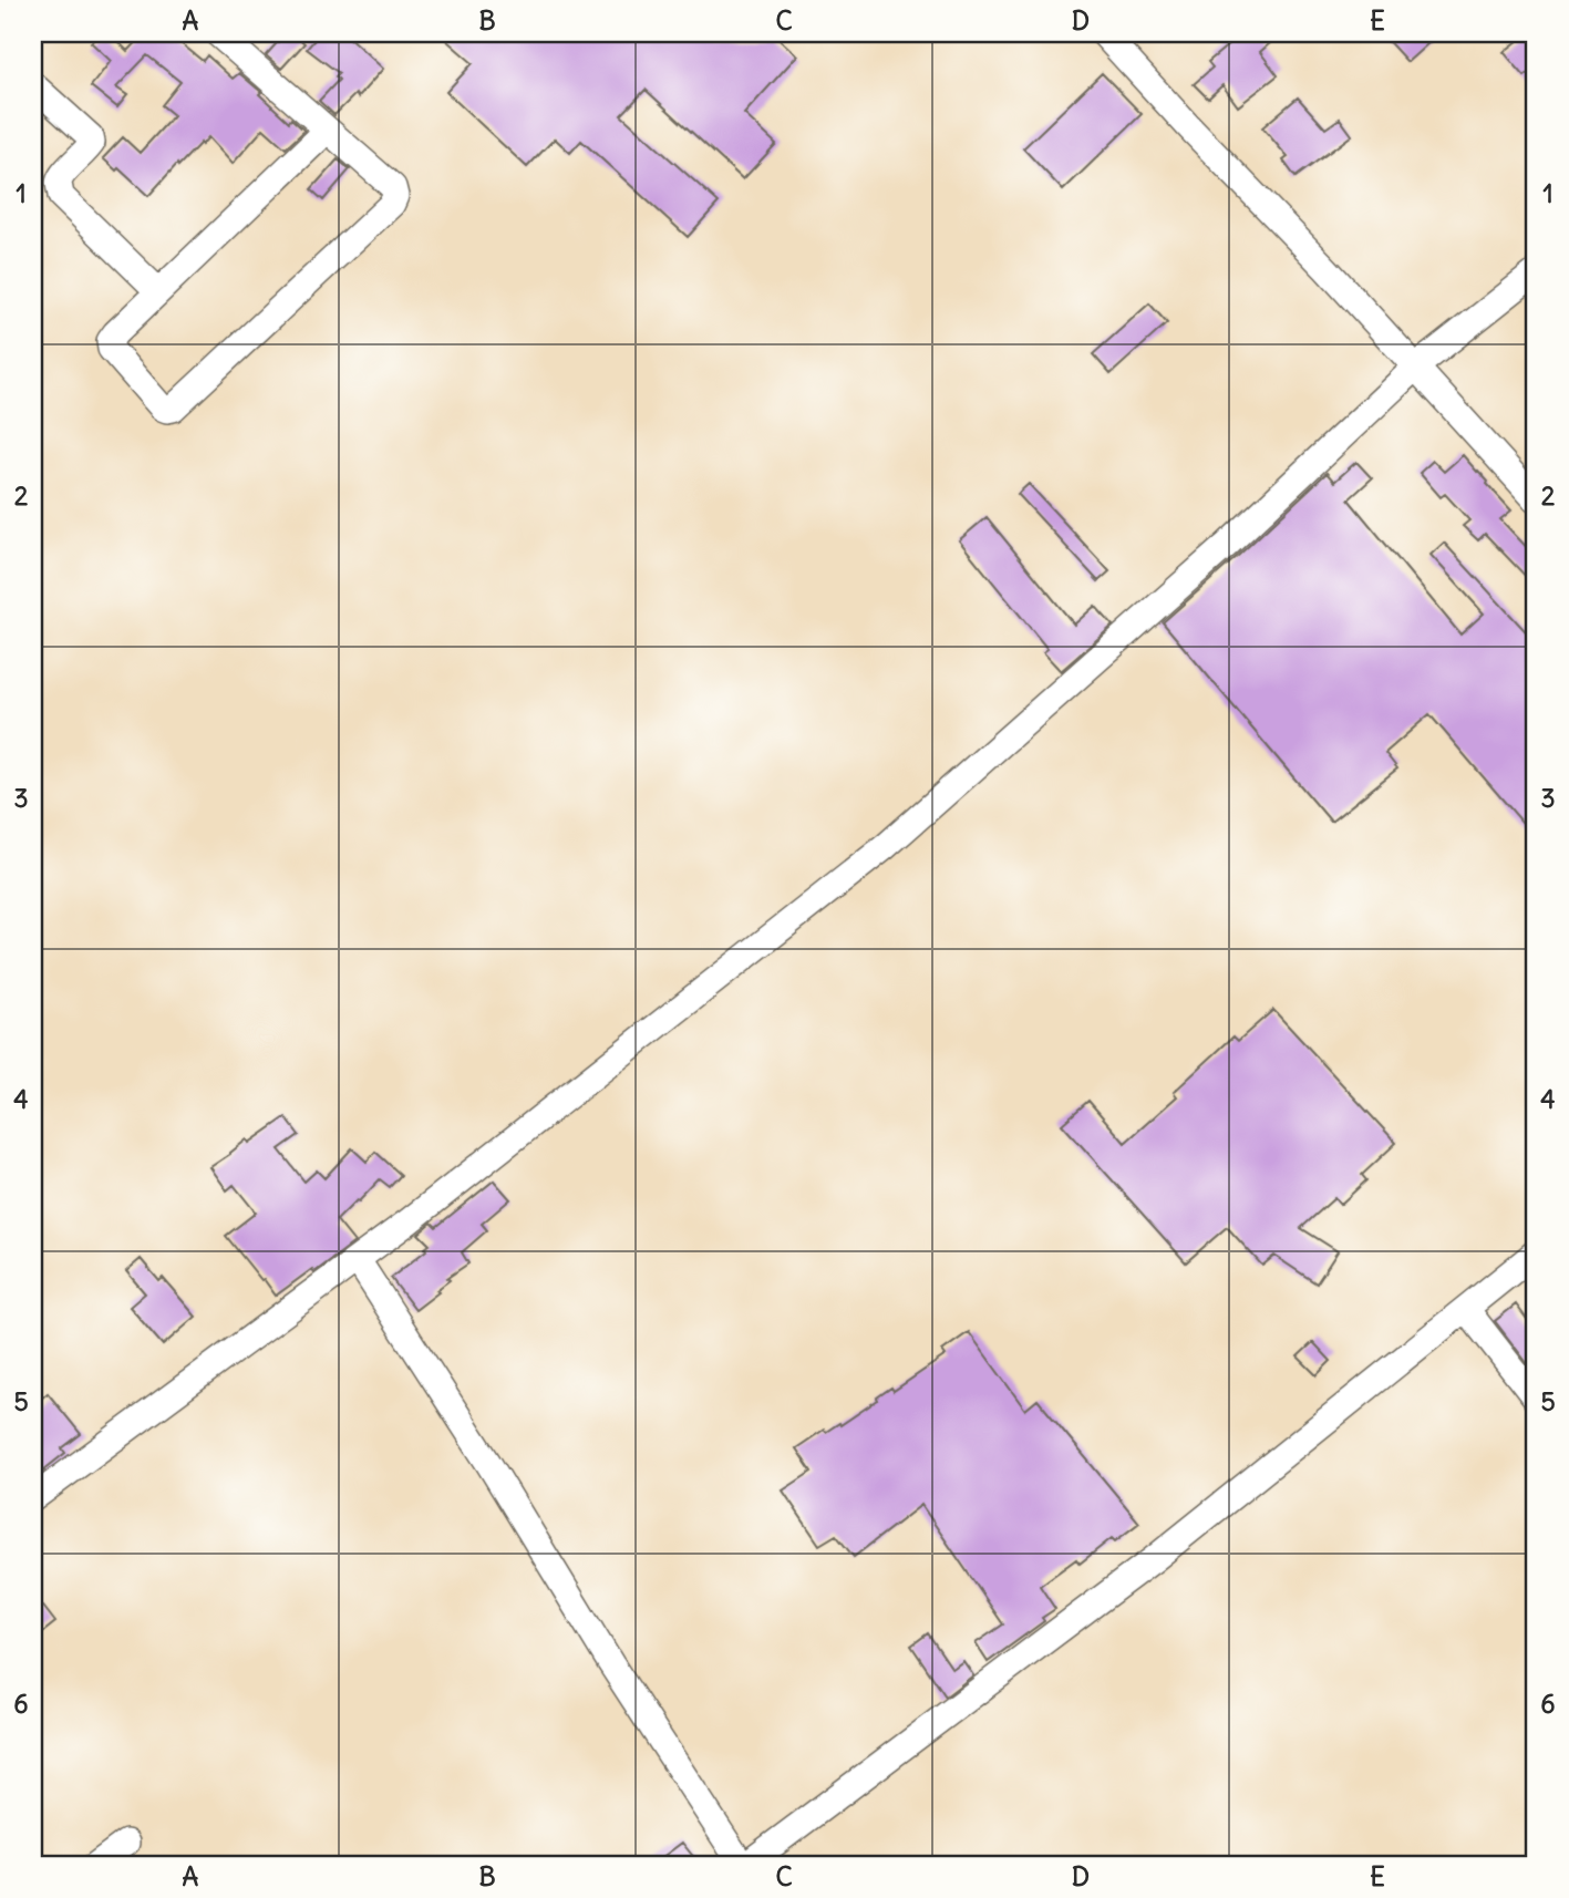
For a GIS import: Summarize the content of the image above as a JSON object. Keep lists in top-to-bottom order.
{
  "grid": {
    "columns": [
      "A",
      "B",
      "C",
      "D",
      "E"
    ],
    "rows": [
      "1",
      "2",
      "3",
      "4",
      "5",
      "6"
    ]
  }
}
